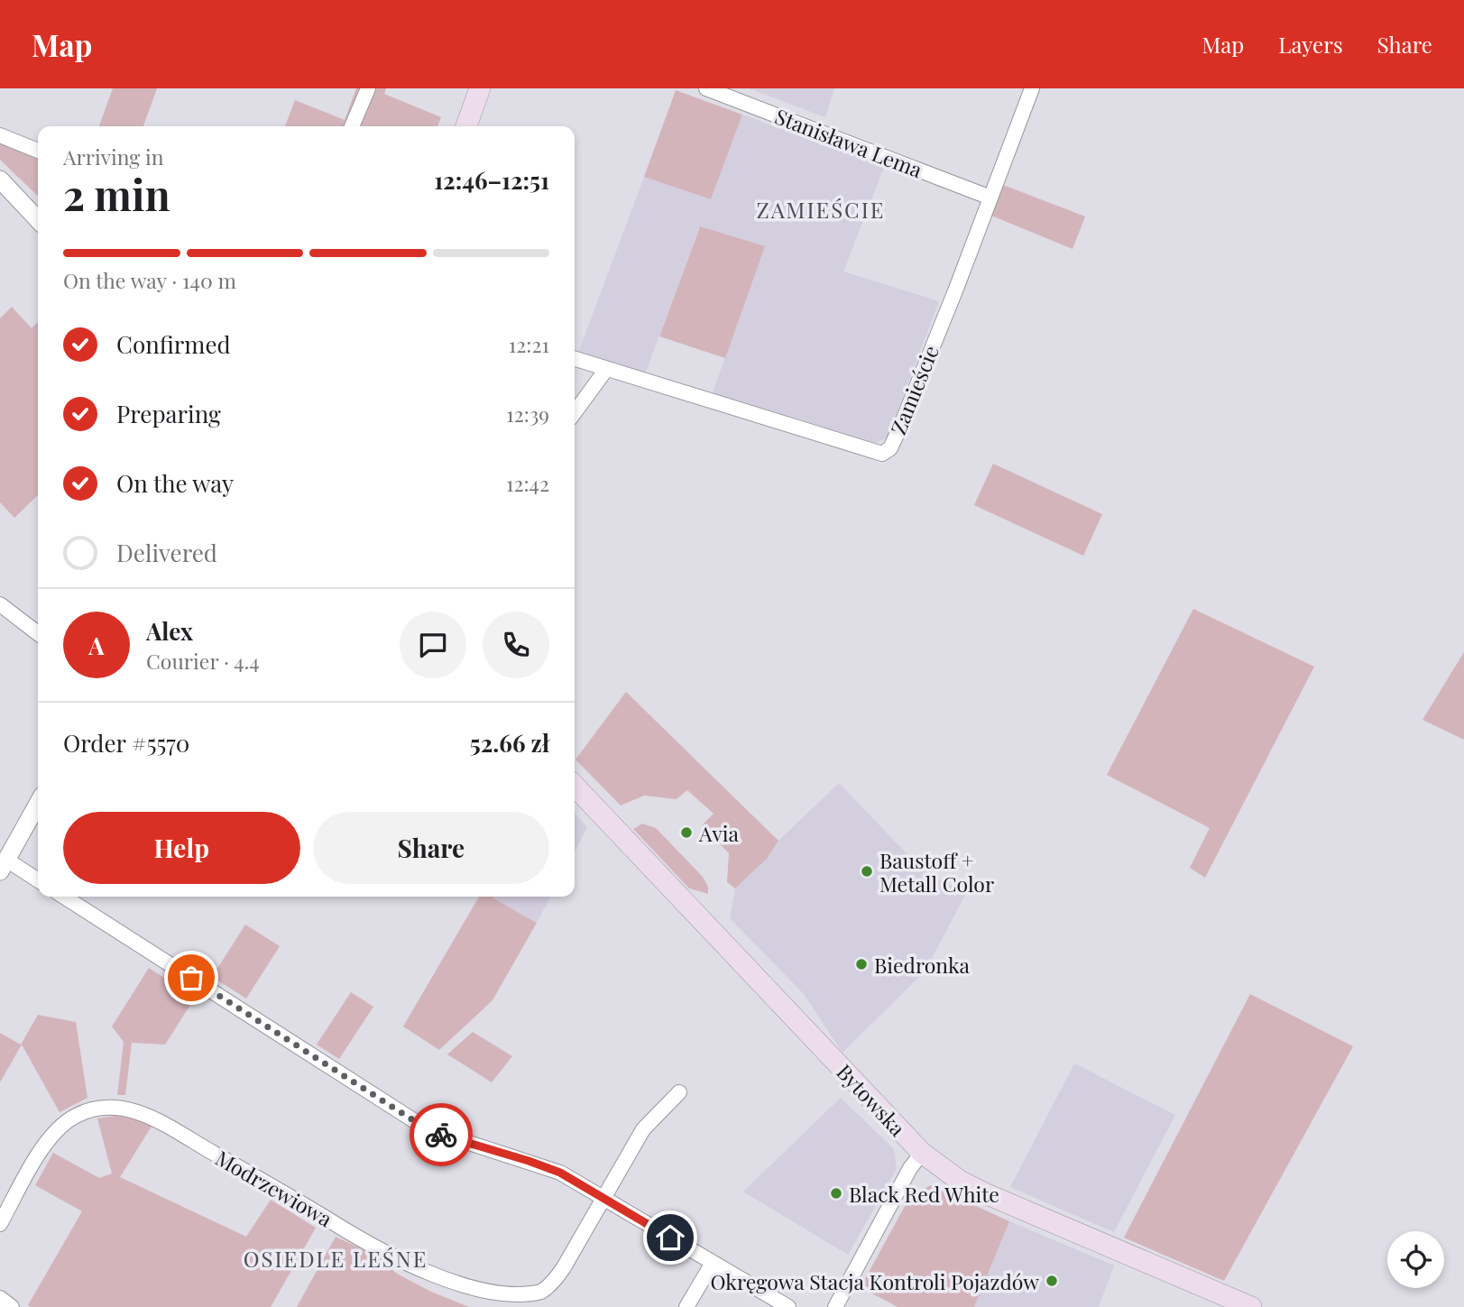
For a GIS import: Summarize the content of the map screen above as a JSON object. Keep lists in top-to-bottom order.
{
  "streets": {
    "main road": ["Bytowska"],
    "street": ["Stanisława Lema", "Zamieście", "Modrzewiowa"]
  },
  "crossings": [
    ["Stanisława Lema", "Zamieście"]
  ],
  "districts": ["ZAMIEŚCIE", "OSIEDLE LEŚNE"],
  "places": [
    "Avia",
    "Baustoff + Metall Color",
    "Biedronka",
    "Black Red White",
    "Okręgowa Stacja Kontroli Pojazdów"
  ],
  "page": {
    "header": "Map",
    "nav": ["Map", "Layers", "Share"],
    "heading": ["2 min", "Arriving in", "12:46–12:51"],
    "panel": [
      "Alex",
      "Courier · 4.4",
      "Order #5570",
      "52.66 zł"
    ],
    "bar": "On the way · 140 m",
    "list": [
      ["Confirmed", "12:21"],
      ["Preparing", "12:39"],
      ["On the way", "12:42"],
      "Delivered"
    ],
    "round": "A",
    "buttons": ["Help", "Share"]
  }
}
